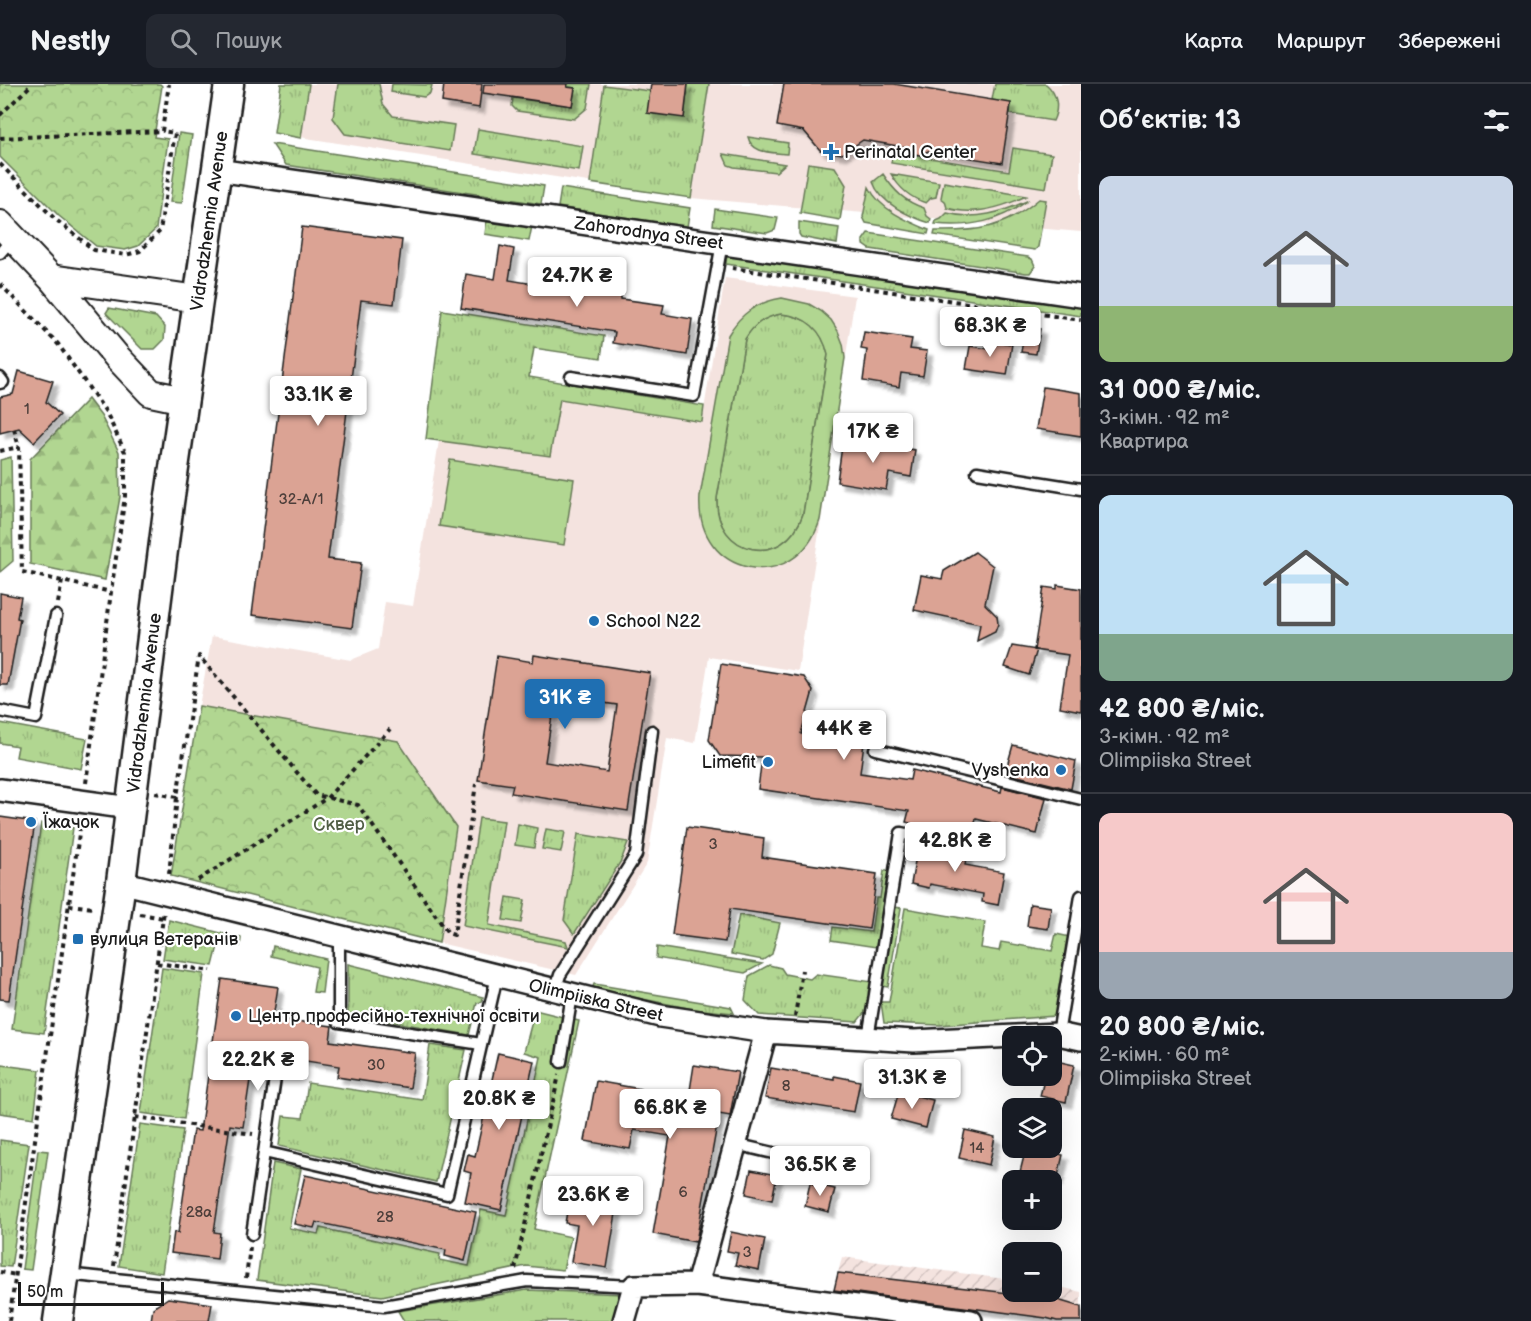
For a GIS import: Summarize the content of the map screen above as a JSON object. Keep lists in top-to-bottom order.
{
  "streets": {
    "main road": ["Vidrodzhennia Avenue"],
    "street": ["Zahorodnya Street", "Olimpiiska Street"]
  },
  "crossings": [
    ["Vidrodzhennia Avenue", "Zahorodnya Street"],
    ["Vidrodzhennia Avenue", "Olimpiiska Street"]
  ],
  "parks": ["Сквер"],
  "places": {
    "health": ["Perinatal Center"],
    "other": [
      "School N22",
      "Limefit",
      "Vyshenka",
      "Їжачок",
      "Центр професійно-технічної освіти"
    ],
    "transit": ["вулиця Ветеранів"]
  },
  "house_numbers": [
    "1",
    "32-A/1",
    "3",
    "30",
    "8",
    "14",
    "6",
    "28а",
    "28",
    "3"
  ],
  "scale_bar": "50 m",
  "page": {
    "header": "Nestly",
    "search": "Пошук",
    "nav": ["Карта", "Маршрут", "Збережені"],
    "heading": "Об’єктів: 13",
    "list": [
      {
        "name": "31 000 ₴/міс.",
        "note": "3-кімн. · 92 m² · Квартира"
      },
      {
        "name": "42 800 ₴/міс.",
        "note": "3-кімн. · 92 m² · Olimpiiska Street"
      },
      {
        "name": "20 800 ₴/міс.",
        "note": "2-кімн. · 60 m² · Olimpiiska Street"
      }
    ],
    "price": [
      "24.7K ₴",
      "68.3K ₴",
      "33.1K ₴",
      "17K ₴",
      "31K ₴",
      "44K ₴",
      "42.8K ₴",
      "22.2K ₴",
      "31.3K ₴",
      "20.8K ₴",
      "66.8K ₴",
      "36.5K ₴",
      "23.6K ₴"
    ],
    "map_buttons": ["+", "−"],
    "scale": "50 m"
  }
}
